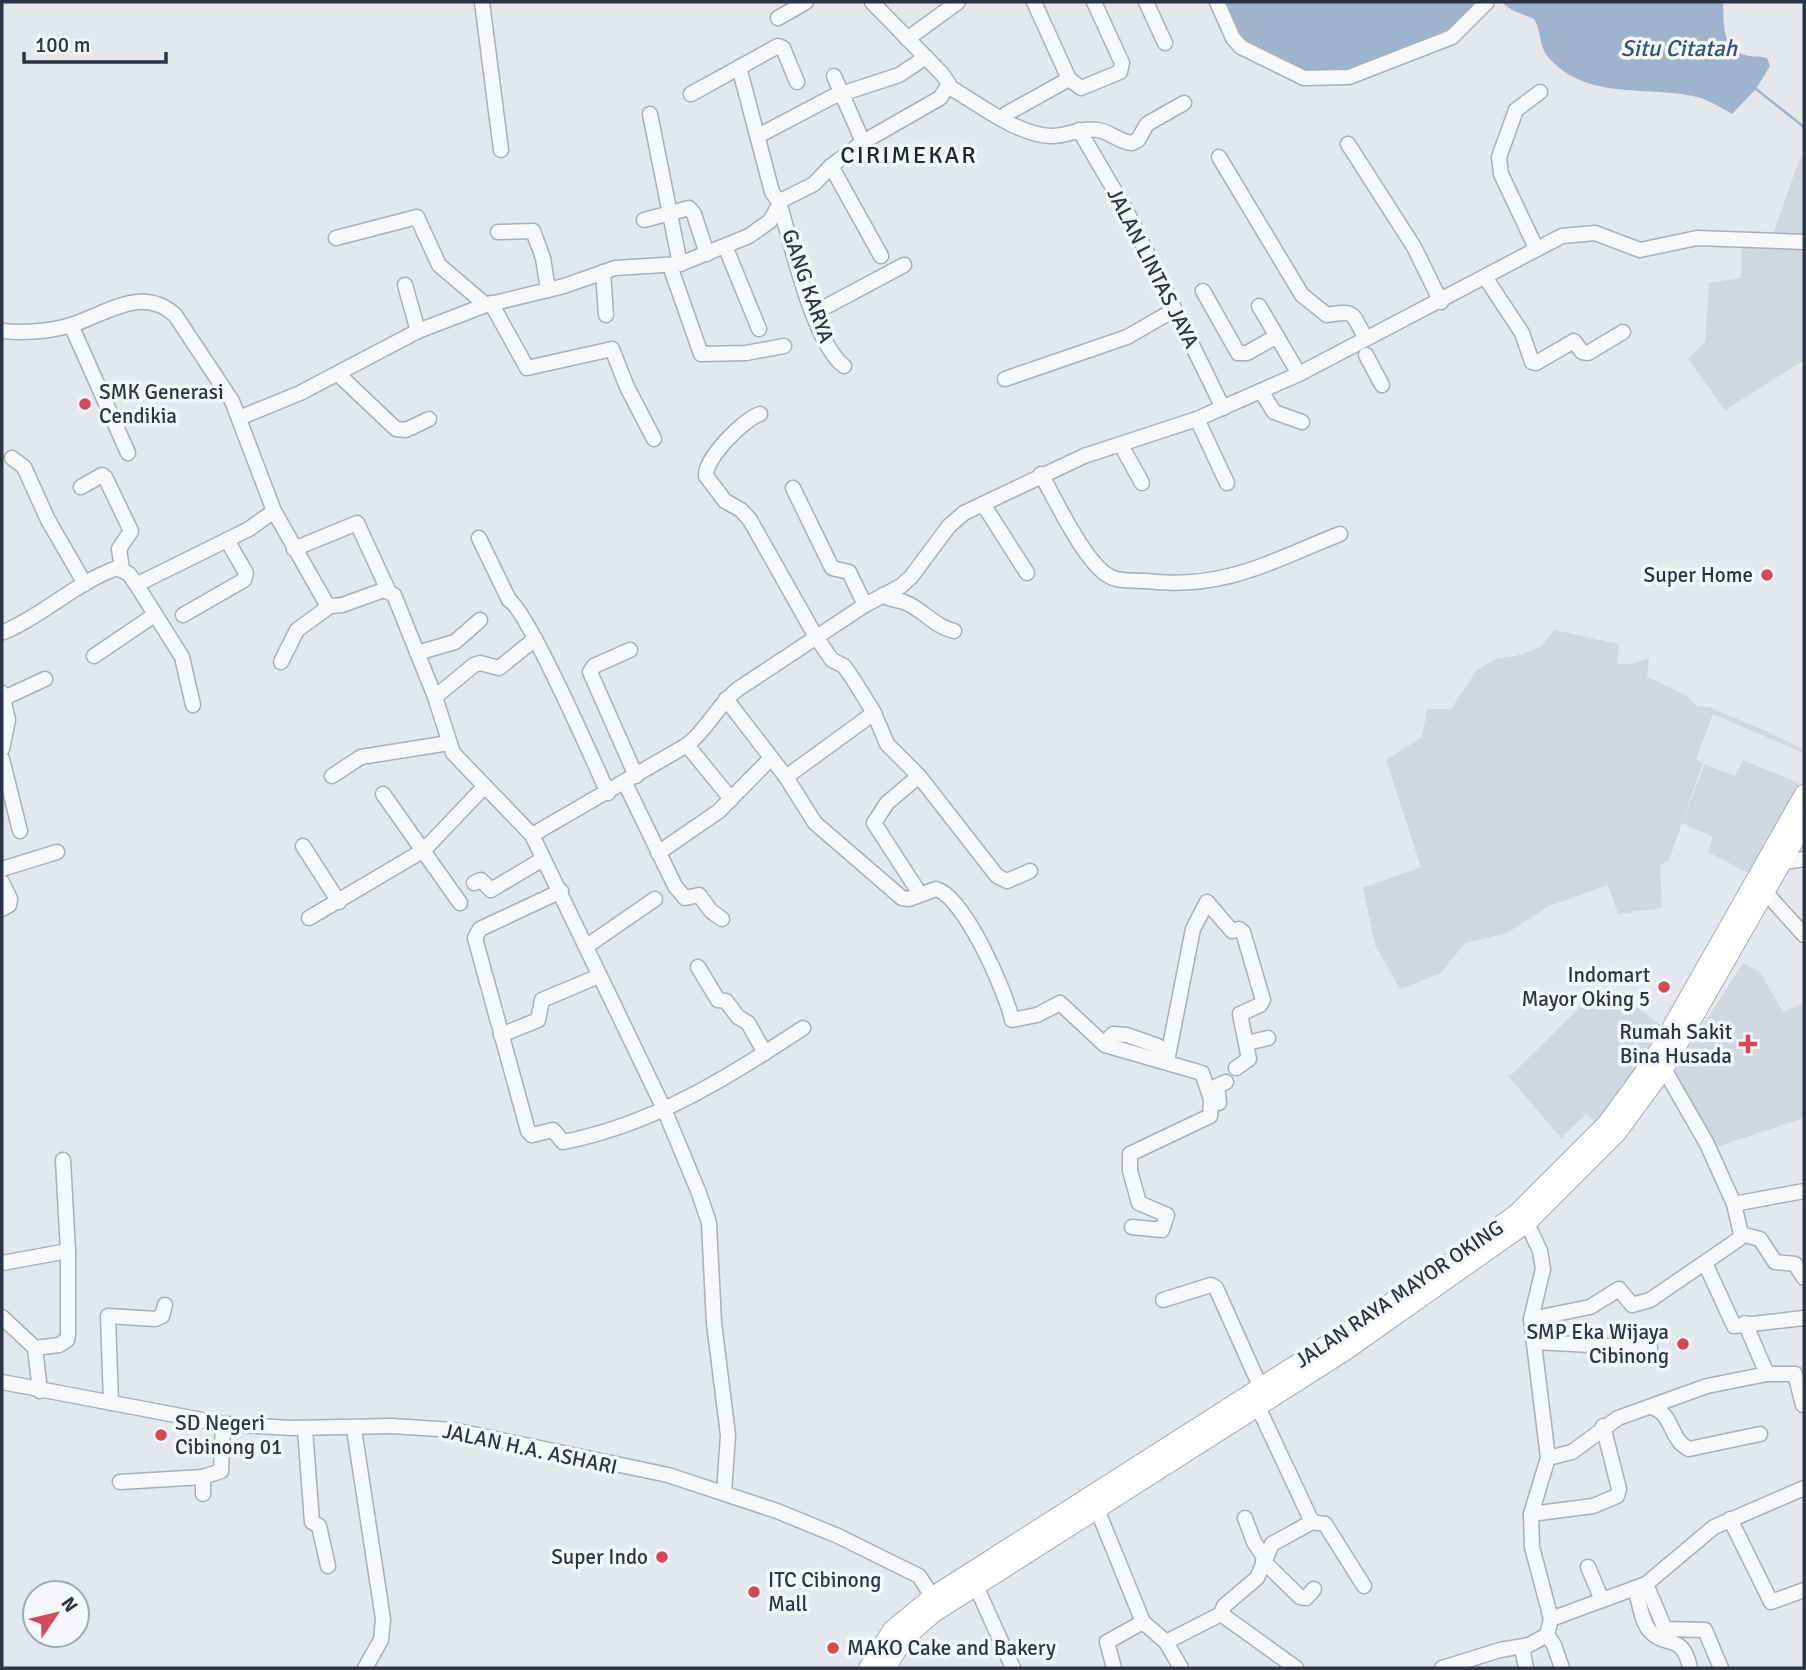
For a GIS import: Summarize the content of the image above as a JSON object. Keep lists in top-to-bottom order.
{
  "streets": {
    "main road": ["JALAN RAYA MAYOR OKING"],
    "street": ["JALAN LINTAS JAYA", "GANG KARYA", "JALAN H.A. ASHARI"]
  },
  "crossings": [
    ["JALAN RAYA MAYOR OKING", "JALAN H.A. ASHARI"]
  ],
  "districts": ["CIRIMEKAR"],
  "water": ["Situ Citatah"],
  "places": {
    "other": [
      "SMK Generasi Cendikia",
      "Super Home",
      "Indomart Mayor Oking 5",
      "SMP Eka Wijaya Cibinong",
      "SD Negeri Cibinong 01",
      "Super Indo",
      "ITC Cibinong Mall",
      "MAKO Cake and Bakery"
    ],
    "health": ["Rumah Sakit Bina Husada"]
  },
  "scale_bar": "100 m",
  "north": "top right"
}
